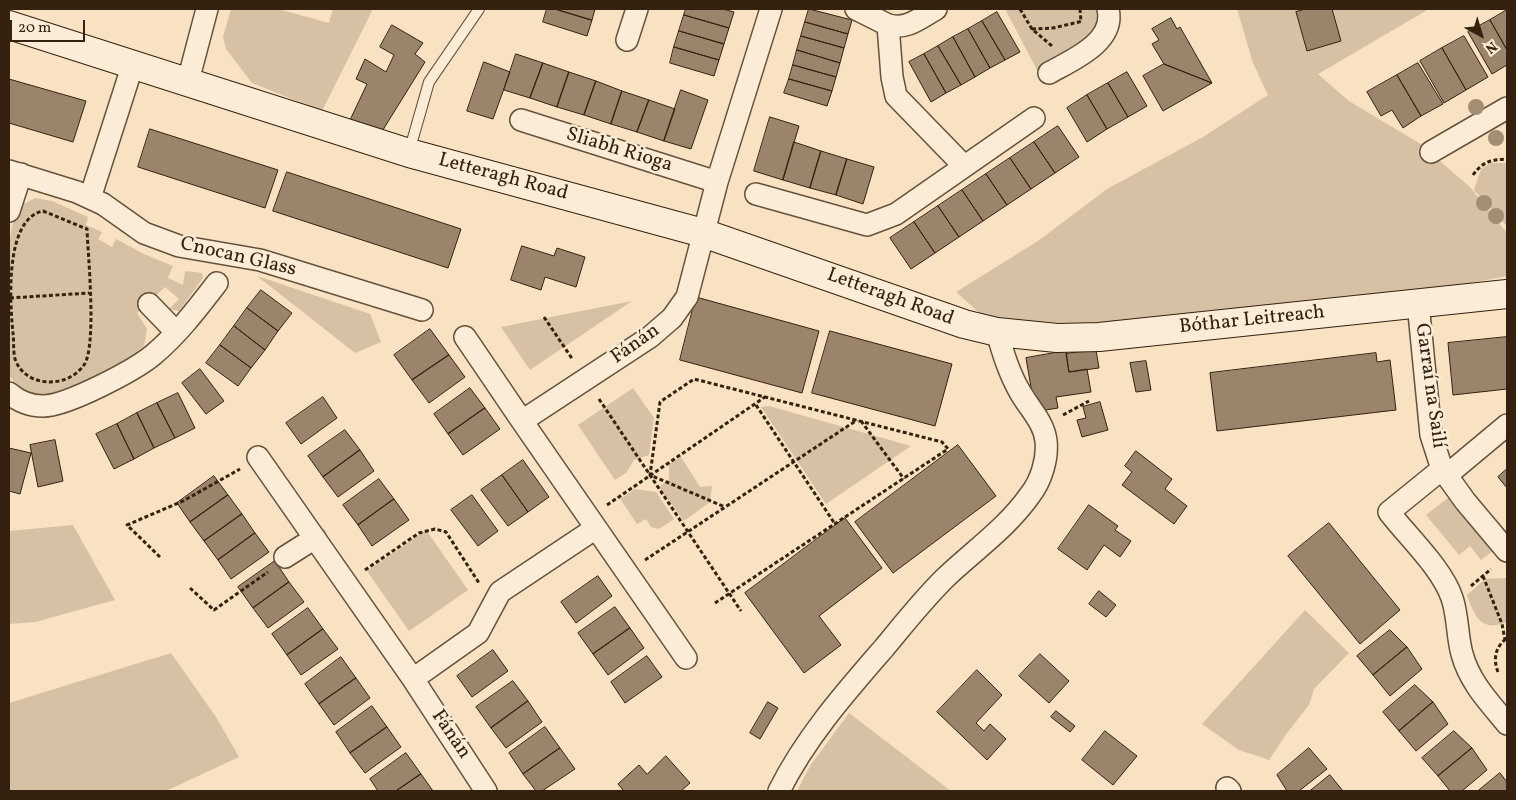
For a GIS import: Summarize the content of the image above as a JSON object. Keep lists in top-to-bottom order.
{
  "streets": {
    "street": [
      "Sliabh Rioga",
      "Letteragh Road",
      "Cnocan Glass",
      "Bóthar Leitreach",
      "Fánán",
      "Garraí na Sailí"
    ]
  },
  "crossings": [
    ["Letteragh Road", "Bóthar Leitreach"],
    ["Letteragh Road", "Fánán"],
    ["Bóthar Leitreach", "Garraí na Sailí"]
  ],
  "scale_bar": "20 m",
  "north": "bottom right"
}
